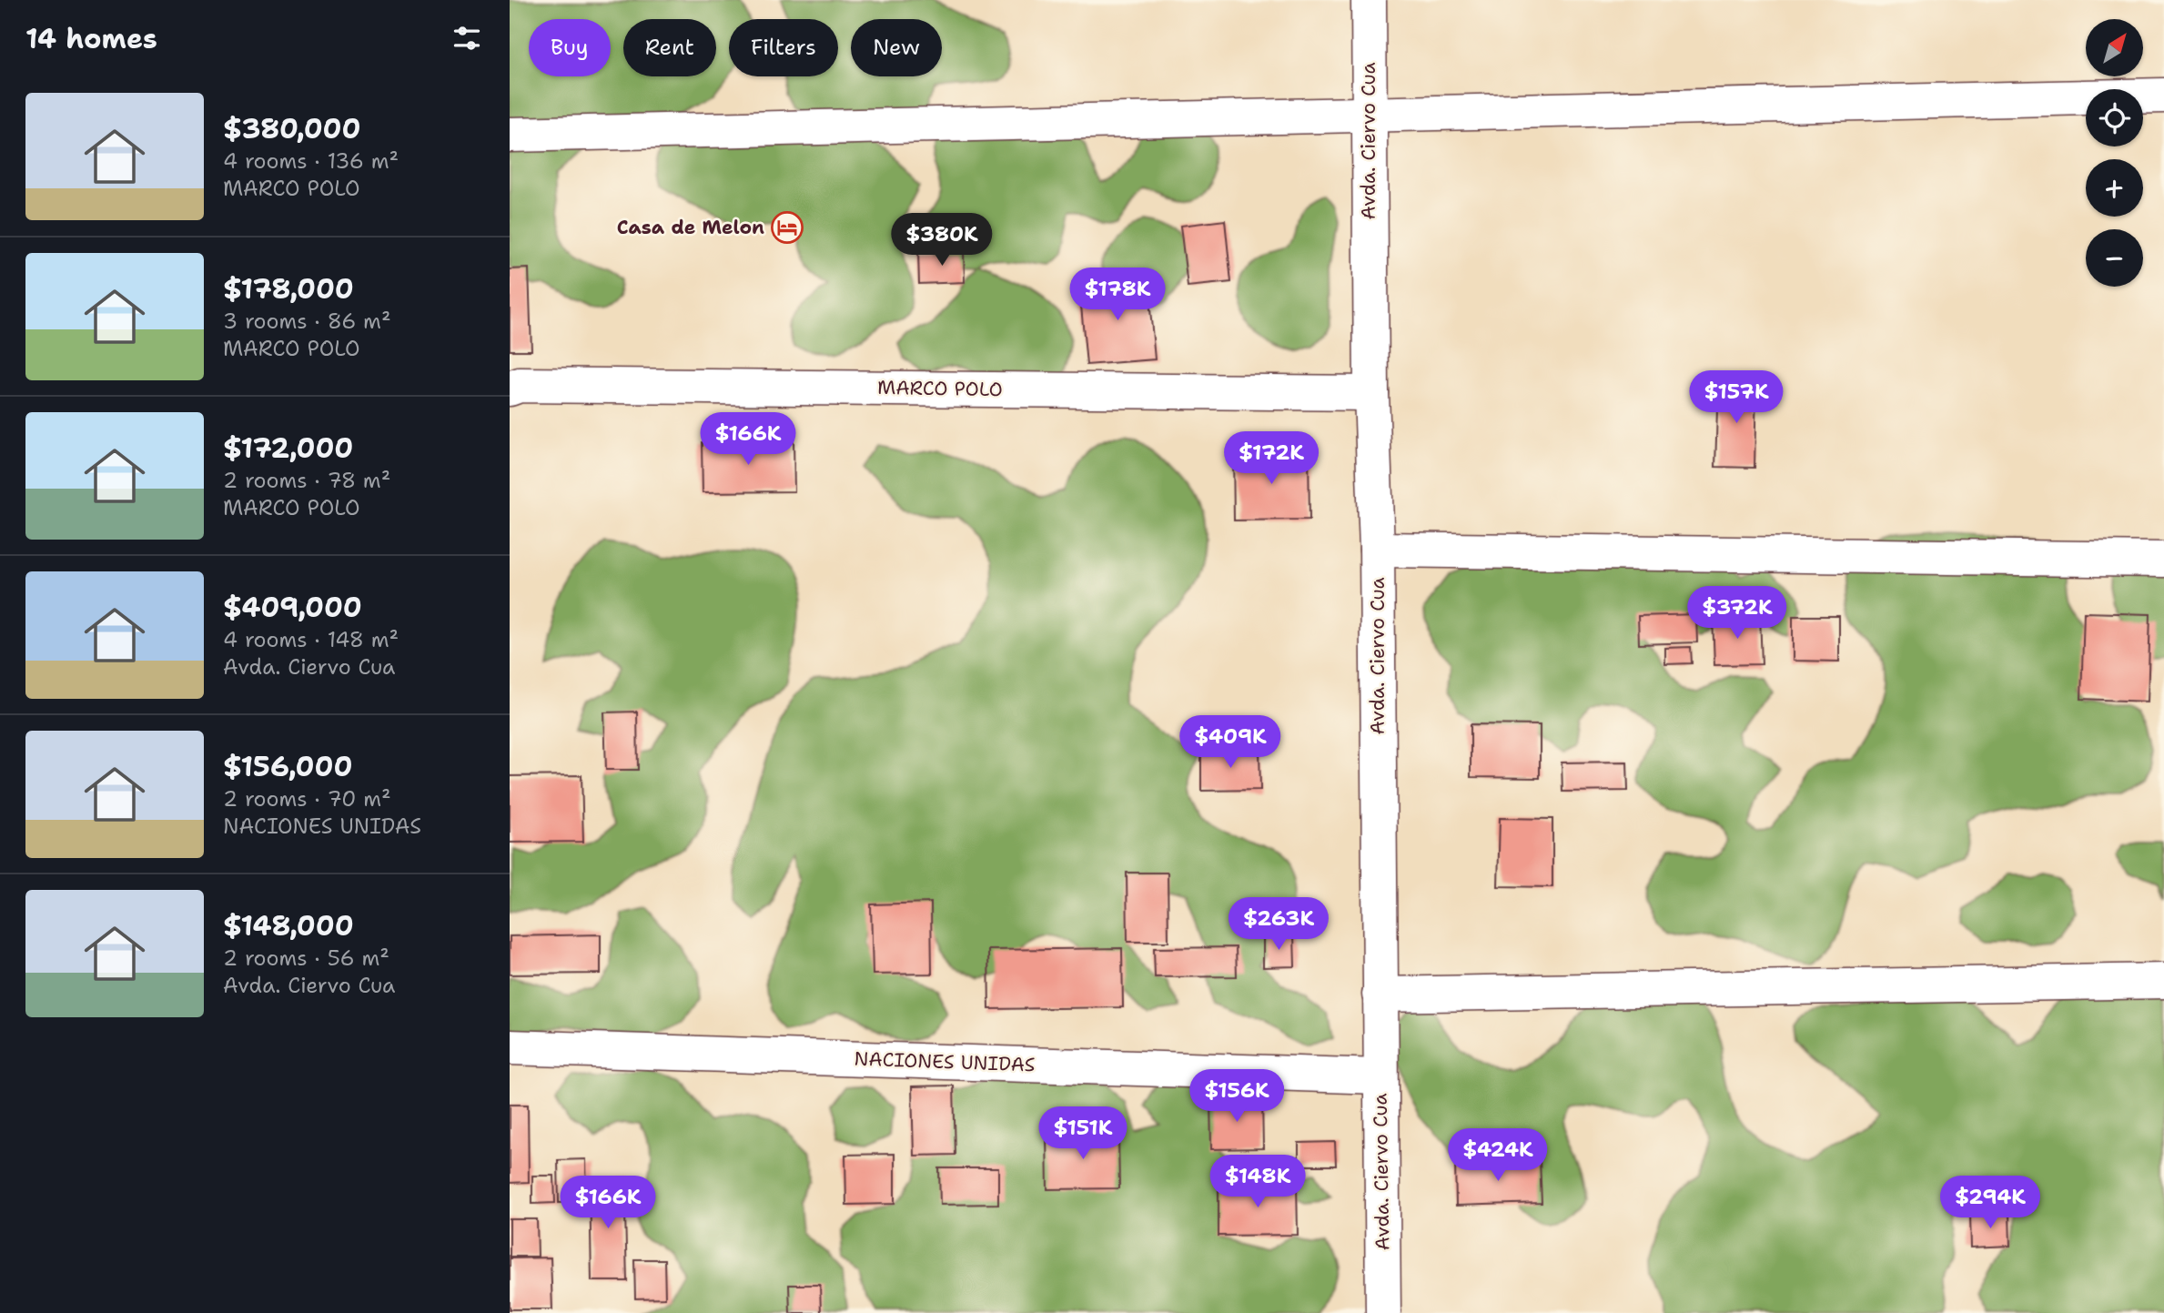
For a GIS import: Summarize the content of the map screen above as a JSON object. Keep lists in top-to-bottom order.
{
  "streets": {
    "street": ["Avda. Ciervo Cua", "MARCO POLO", "NACIONES UNIDAS"]
  },
  "crossings": [
    ["Avda. Ciervo Cua", "MARCO POLO"],
    ["Avda. Ciervo Cua", "NACIONES UNIDAS"]
  ],
  "places": {
    "hotel": ["Casa de Melon"]
  },
  "north": "top right",
  "page": {
    "heading": "14 homes",
    "map_buttons": ["+", "−"],
    "chip": [
      "Buy",
      "Rent",
      "Filters",
      "New"
    ],
    "list": [
      {
        "name": "$380,000",
        "note": "4 rooms · 136 m² · MARCO POLO"
      },
      {
        "name": "$178,000",
        "note": "3 rooms · 86 m² · MARCO POLO"
      },
      {
        "name": "$172,000",
        "note": "2 rooms · 78 m² · MARCO POLO"
      },
      {
        "name": "$409,000",
        "note": "4 rooms · 148 m² · Avda. Ciervo Cua"
      },
      {
        "name": "$156,000",
        "note": "2 rooms · 70 m² · NACIONES UNIDAS"
      },
      {
        "name": "$148,000",
        "note": "2 rooms · 56 m² · Avda. Ciervo Cua"
      }
    ],
    "price": [
      "$380K",
      "$178K",
      "$157K",
      "$166K",
      "$172K",
      "$372K",
      "$409K",
      "$263K",
      "$156K",
      "$151K",
      "$424K",
      "$148K",
      "$166K",
      "$294K"
    ]
  }
}
